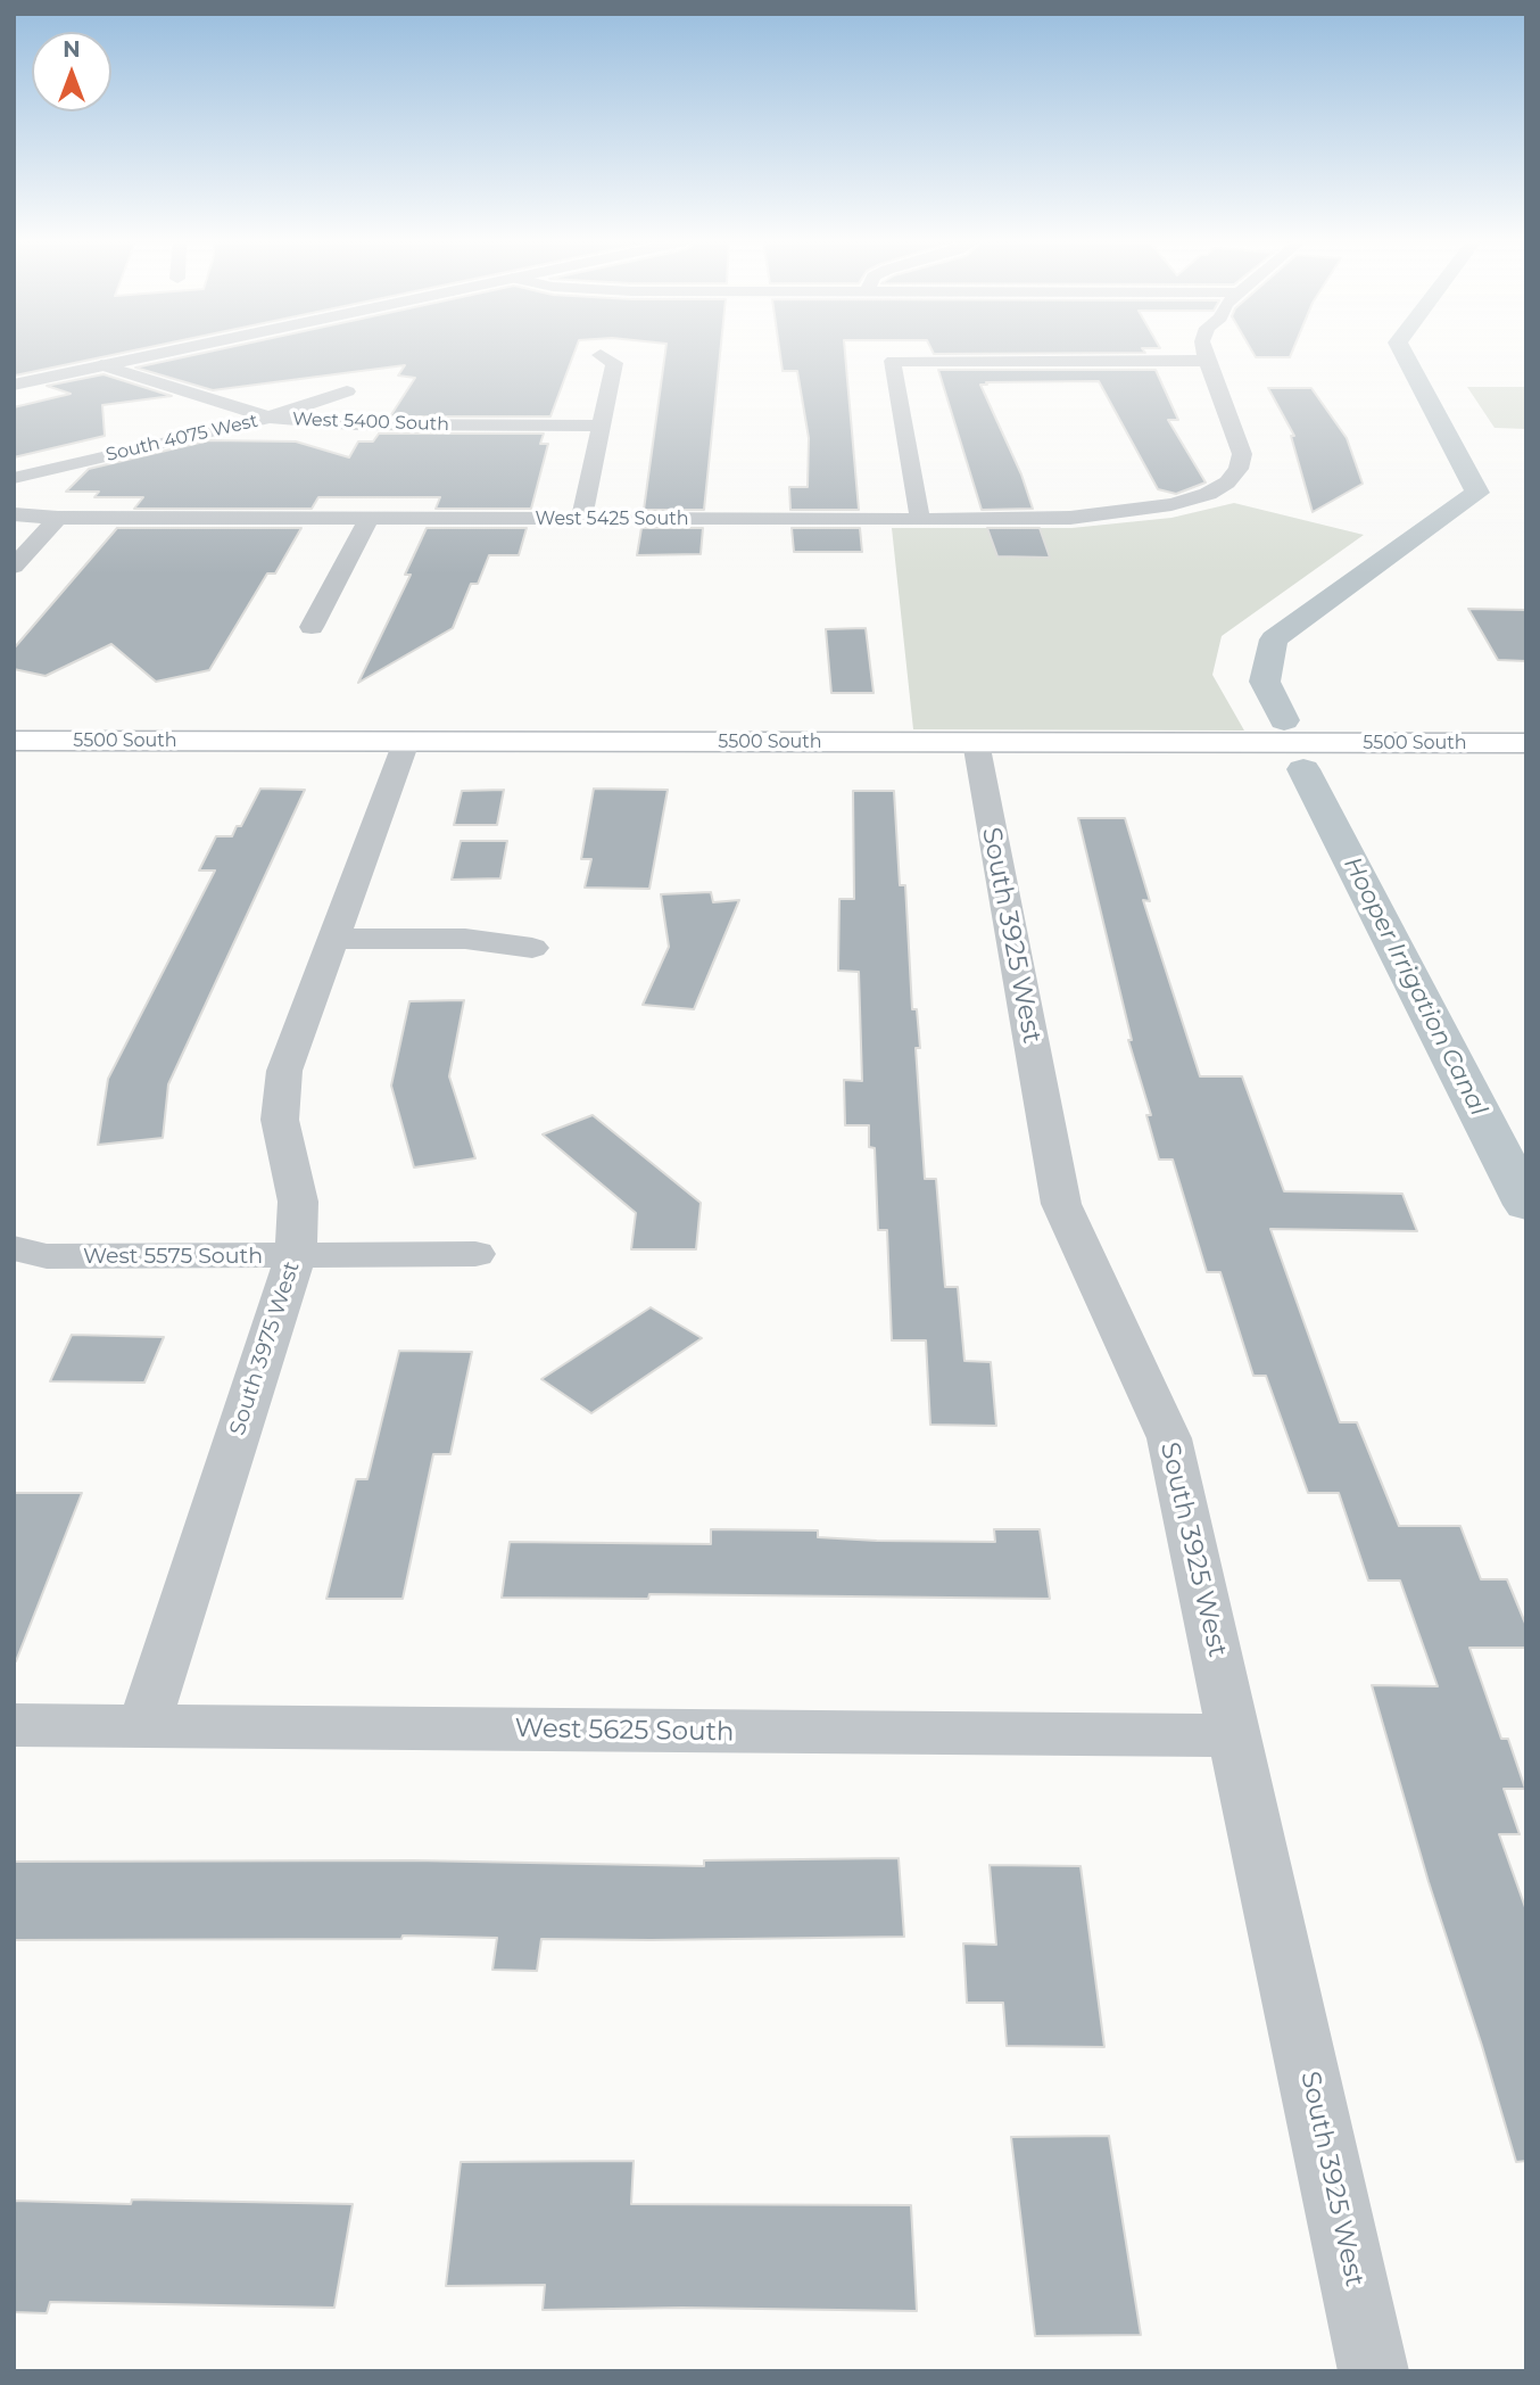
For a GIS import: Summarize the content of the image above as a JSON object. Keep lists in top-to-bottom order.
{
  "streets": {
    "main road": ["5500 South"],
    "street": [
      "West 5400 South",
      "South 4075 West",
      "West 5425 South",
      "South 3925 West",
      "West 5575 South",
      "South 3975 West",
      "West 5625 South"
    ]
  },
  "crossings": [
    ["West 5400 South", "South 4075 West"],
    ["5500 South", "South 3925 West"],
    ["5500 South", "South 3975 West"],
    ["South 3925 West", "West 5625 South"],
    ["West 5575 South", "South 3975 West"],
    ["South 3975 West", "West 5625 South"]
  ],
  "water": ["Hooper Irrigation Canal"],
  "north": "top"
}
